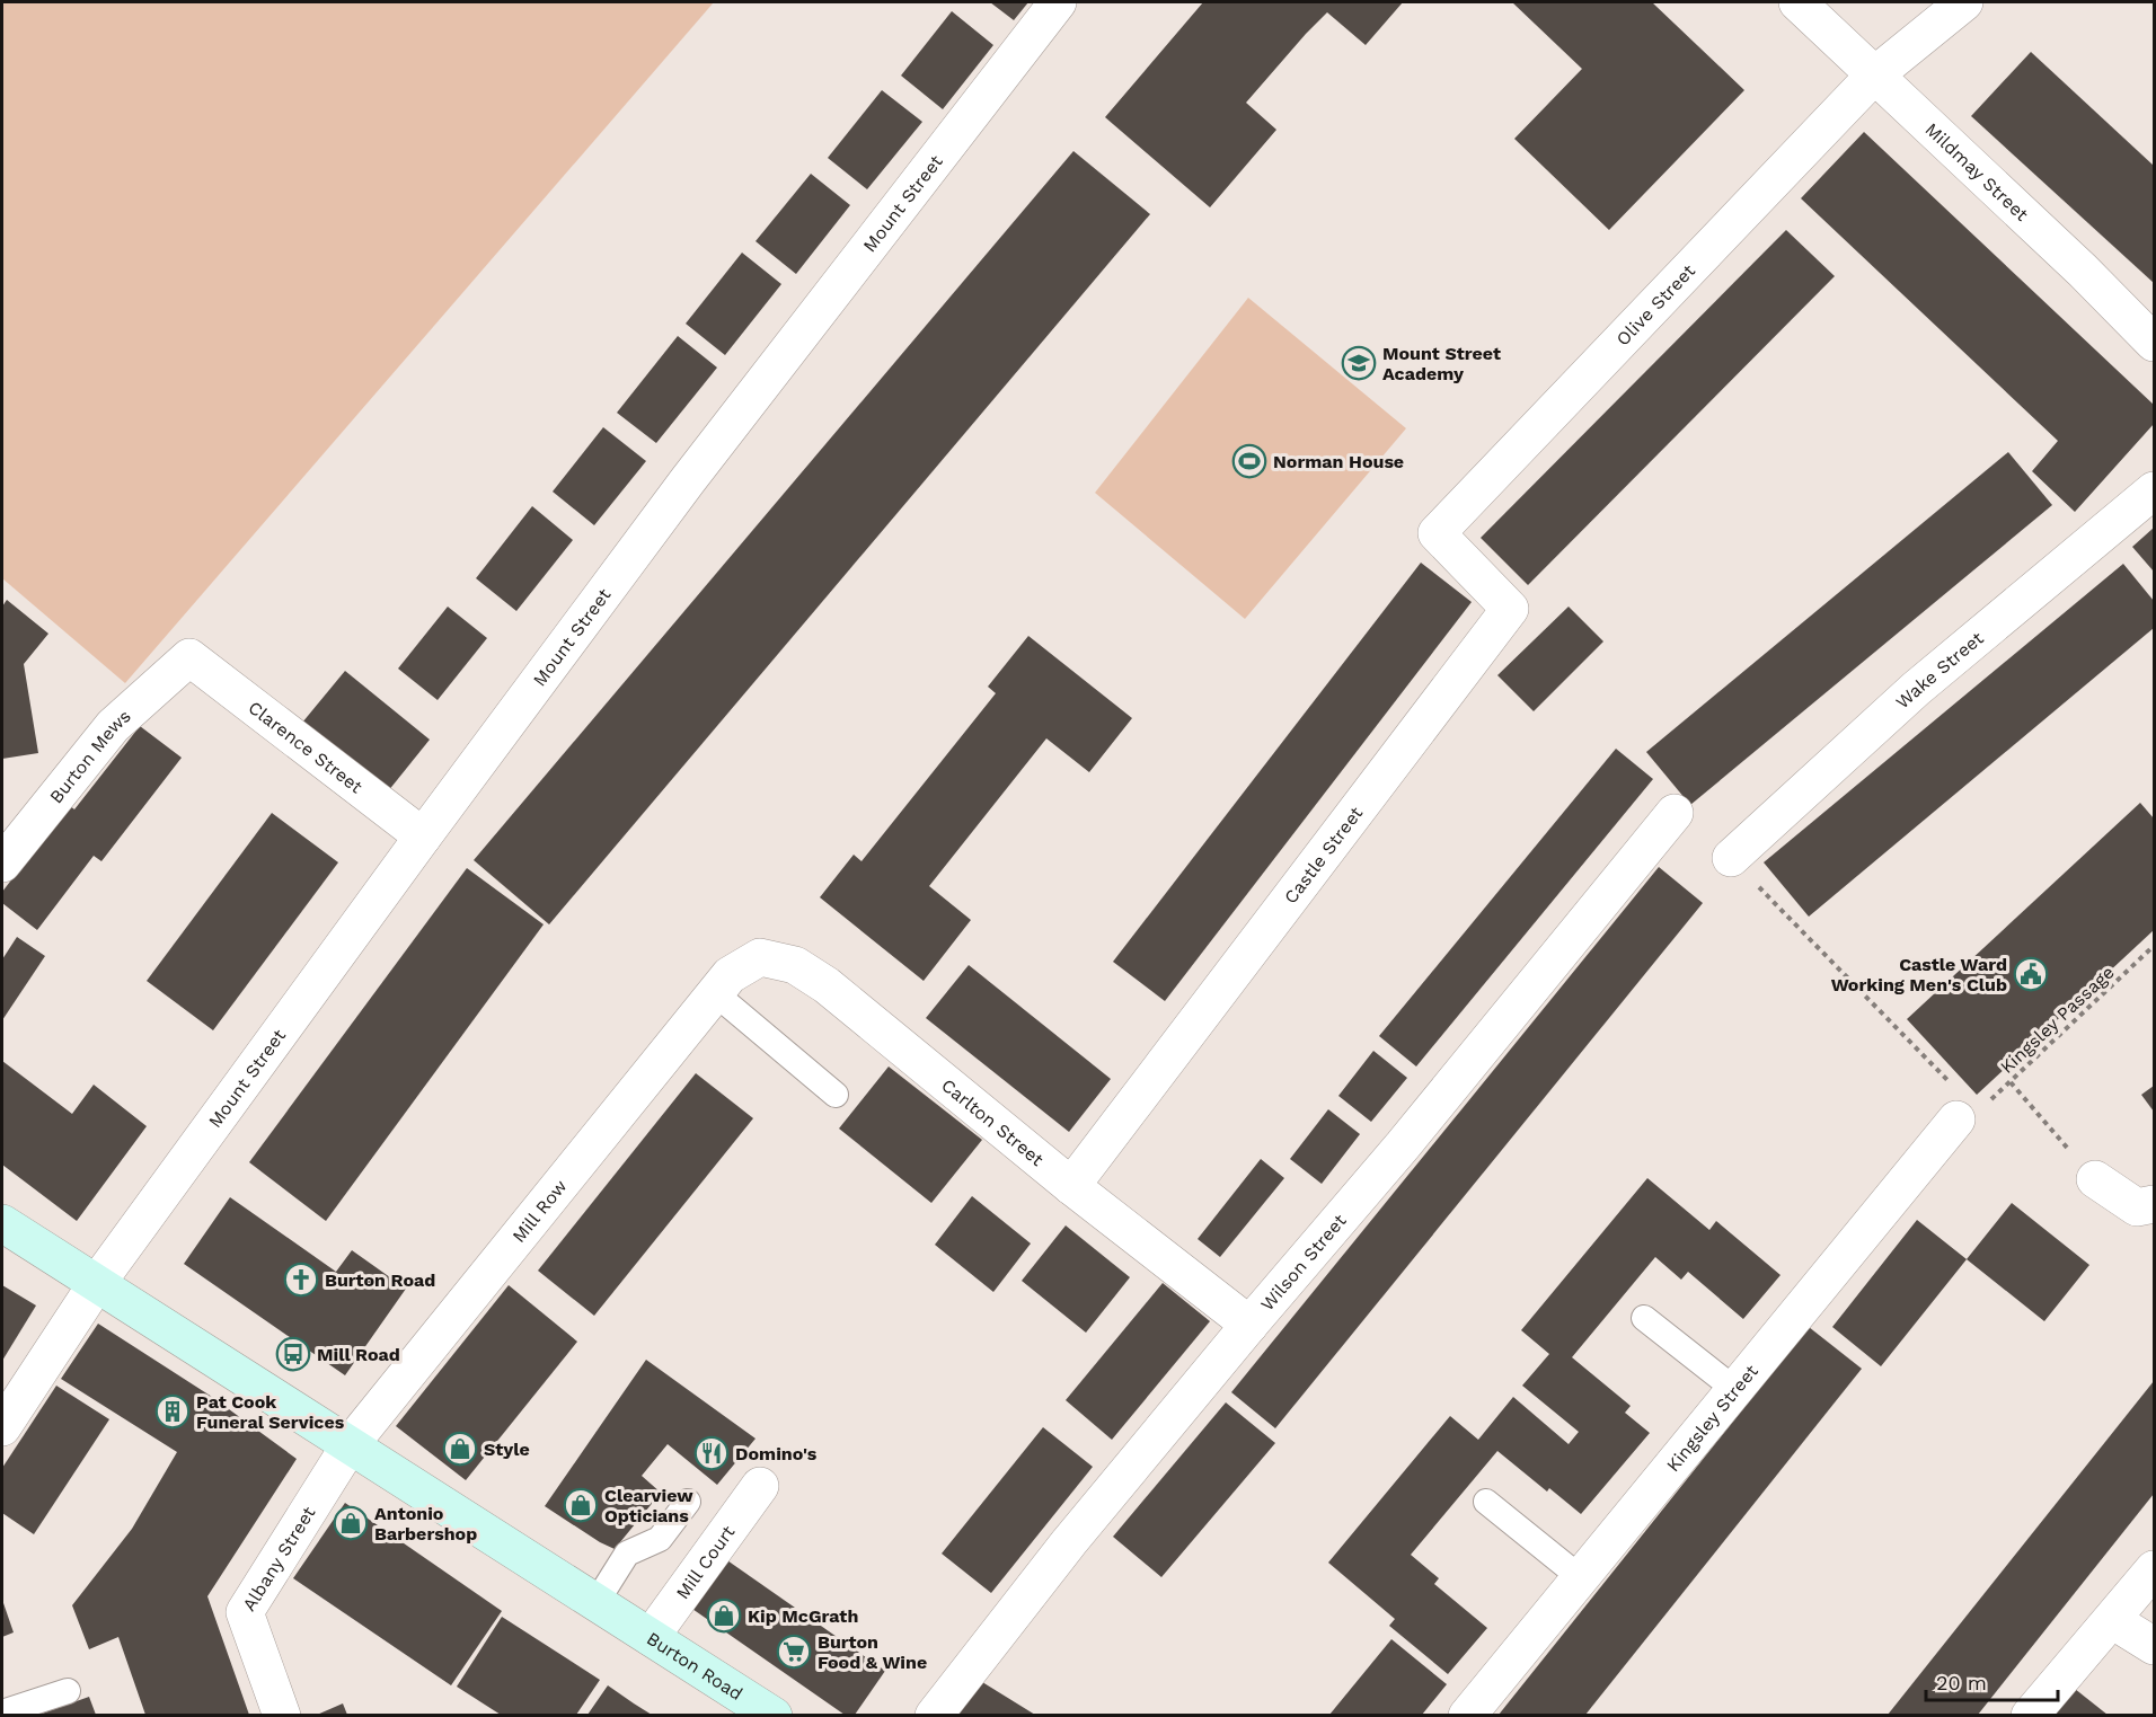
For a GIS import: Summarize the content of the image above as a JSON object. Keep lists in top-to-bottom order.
{
  "streets": {
    "street": [
      "Mildmay Street",
      "Mount Street",
      "Olive Street",
      "Wake Street",
      "Clarence Street",
      "Burton Mews",
      "Castle Street",
      "Carlton Street",
      "Mill Row",
      "Wilson Street",
      "Kingsley Street",
      "Albany Street",
      "Mill Court",
      "Burton Road"
    ],
    "path": ["Kingsley Passage"]
  },
  "crossings": [
    ["Mildmay Street", "Olive Street"],
    ["Mount Street", "Clarence Street"],
    ["Mount Street", "Burton Road"],
    ["Olive Street", "Castle Street"],
    ["Clarence Street", "Burton Mews"],
    ["Castle Street", "Carlton Street"],
    ["Kingsley Passage", "Kingsley Street"],
    ["Carlton Street", "Mill Row"],
    ["Carlton Street", "Wilson Street"],
    ["Mill Row", "Albany Street"],
    ["Mill Row", "Burton Road"],
    ["Albany Street", "Burton Road"],
    ["Mill Court", "Burton Road"]
  ],
  "places": {
    "school or university": ["Mount Street Academy"],
    "sports": ["Norman House"],
    "public building": ["Castle Ward Working Men's Club"],
    "church": ["Burton Road"],
    "bus stop": ["Mill Road"],
    "building": ["Pat Cook Funeral Services"],
    "shop": [
      "Style",
      "Clearview Opticians",
      "Antonio Barbershop",
      "Kip McGrath"
    ],
    "restaurant": ["Domino's"],
    "supermarket": ["Burton Food & Wine"]
  },
  "scale_bar": "20 m"
}
